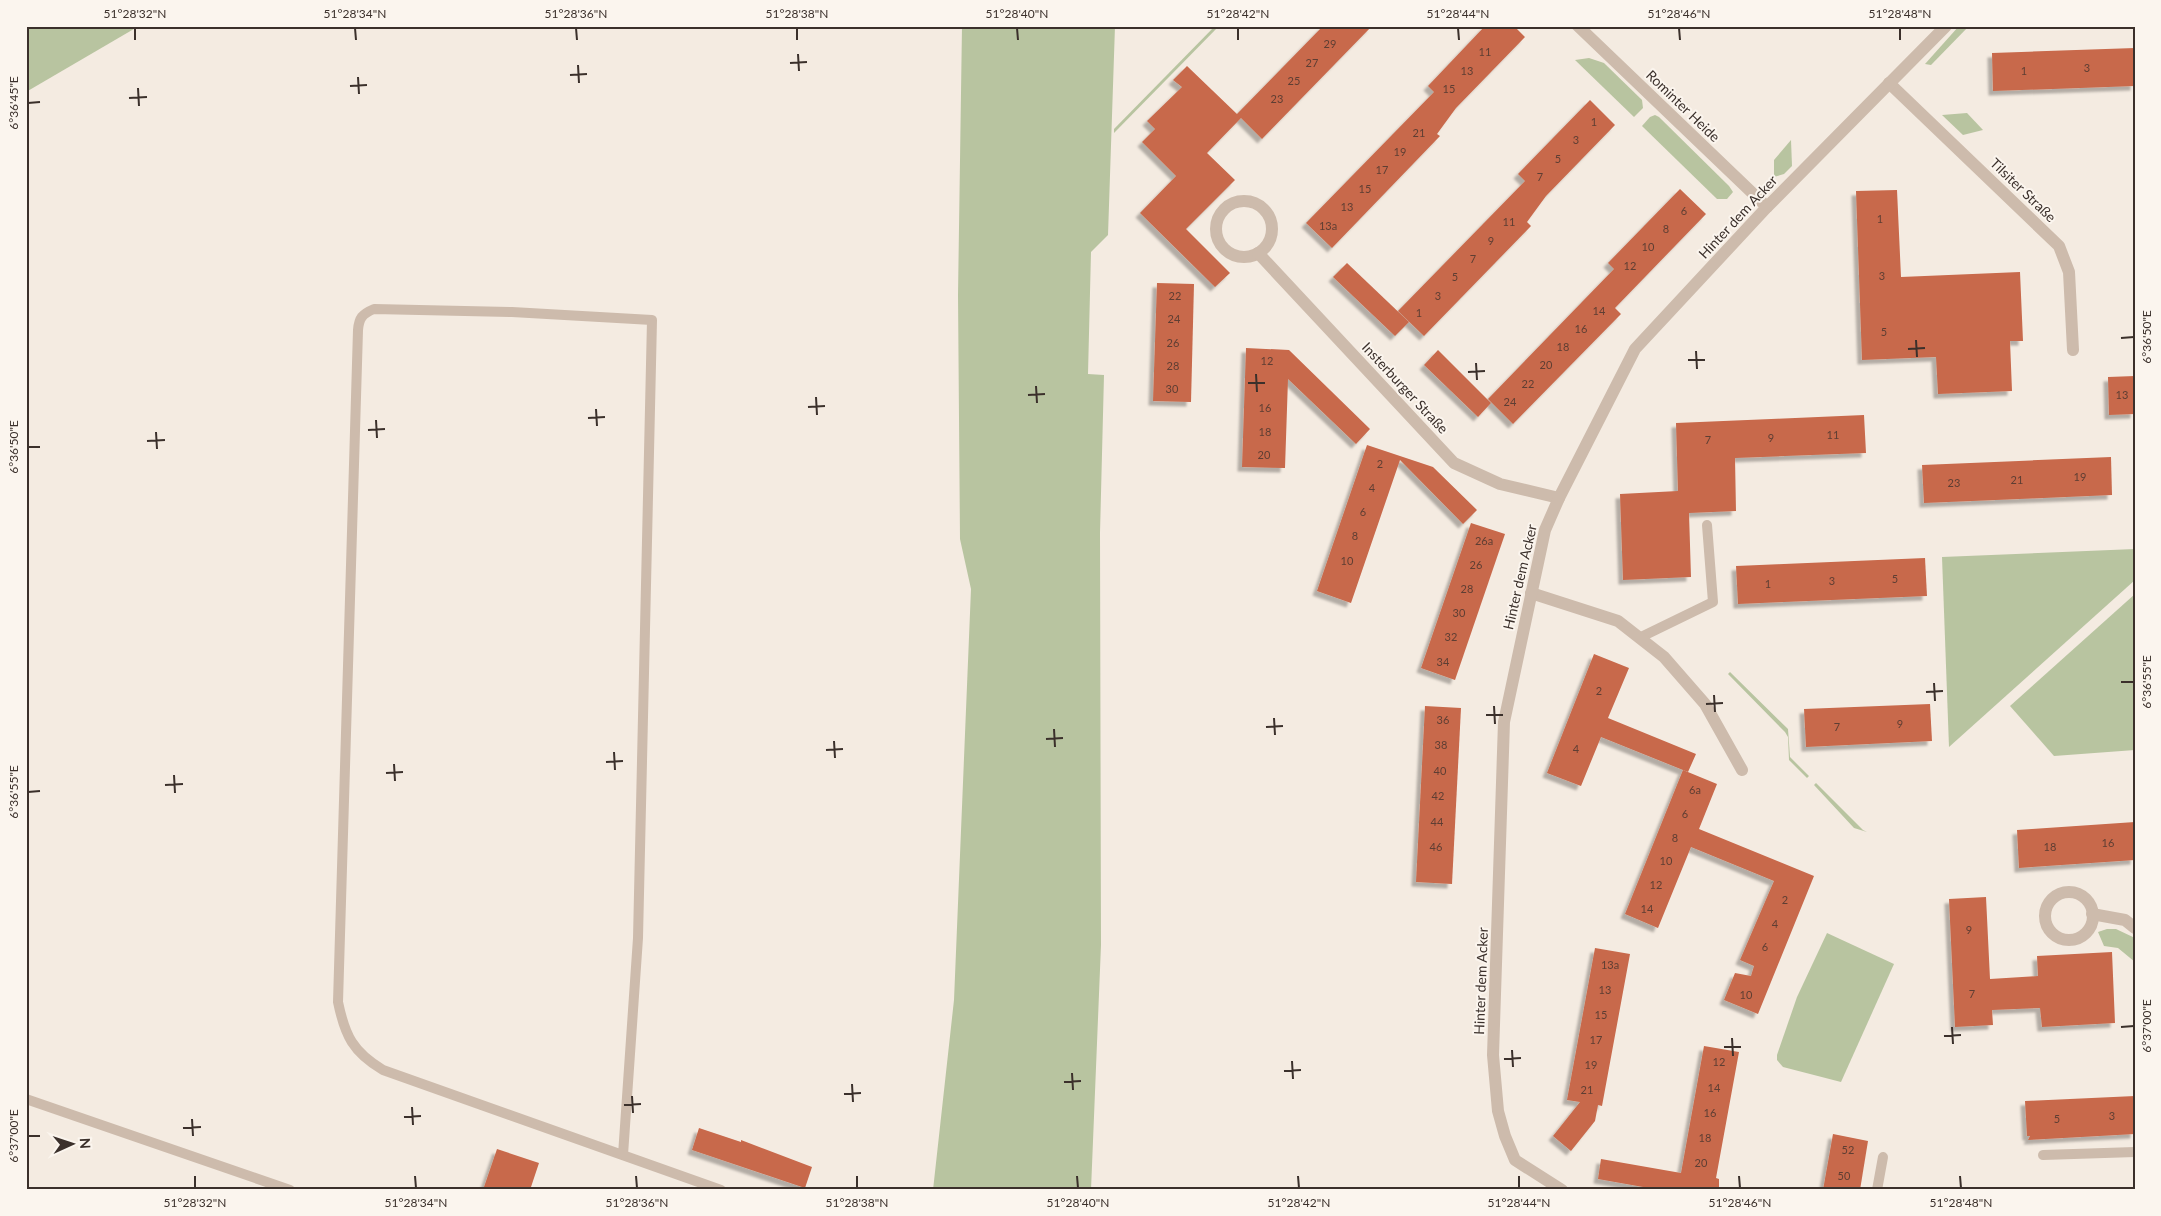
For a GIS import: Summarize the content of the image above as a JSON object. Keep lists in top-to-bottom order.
{
  "streets": {
    "street": [
      "Rominter Heide",
      "Tilsiter Straße",
      "Hinter dem Acker",
      "Insterburger Straße"
    ]
  },
  "crossings": [
    ["Rominter Heide", "Hinter dem Acker"],
    ["Tilsiter Straße", "Hinter dem Acker"],
    ["Hinter dem Acker", "Insterburger Straße"]
  ],
  "house_numbers": [
    "29",
    "11",
    "27",
    "3",
    "13",
    "1",
    "25",
    "15",
    "23",
    "1",
    "21",
    "3",
    "19",
    "5",
    "17",
    "7",
    "15",
    "13",
    "6",
    "1",
    "11",
    "13a",
    "8",
    "9",
    "10",
    "7",
    "12",
    "3",
    "5",
    "22",
    "3",
    "14",
    "1",
    "24",
    "16",
    "5",
    "26",
    "18",
    "12",
    "20",
    "28",
    "22",
    "30",
    "13",
    "24",
    "16",
    "18",
    "11",
    "9",
    "7",
    "20",
    "2",
    "19",
    "21",
    "23",
    "4",
    "6",
    "8",
    "26a",
    "10",
    "26",
    "5",
    "3",
    "1",
    "28",
    "30",
    "32",
    "34",
    "2",
    "36",
    "9",
    "7",
    "38",
    "4",
    "40",
    "6a",
    "42",
    "6",
    "44",
    "8",
    "16",
    "46",
    "18",
    "10",
    "12",
    "2",
    "14",
    "4",
    "9",
    "6",
    "13a",
    "13",
    "7",
    "10",
    "15",
    "17",
    "12",
    "19",
    "14",
    "21",
    "16",
    "3",
    "5",
    "18",
    "52",
    "20",
    "50"
  ],
  "north": "right",
  "coordinates": [
    "51°28'32\"N",
    "51°28'34\"N",
    "51°28'36\"N",
    "51°28'38\"N",
    "51°28'40\"N",
    "51°28'42\"N",
    "51°28'44\"N",
    "51°28'46\"N",
    "51°28'48\"N",
    "6°36'45\"E",
    "6°36'50\"E",
    "6°36'55\"E",
    "6°37'00\"E"
  ]
}
